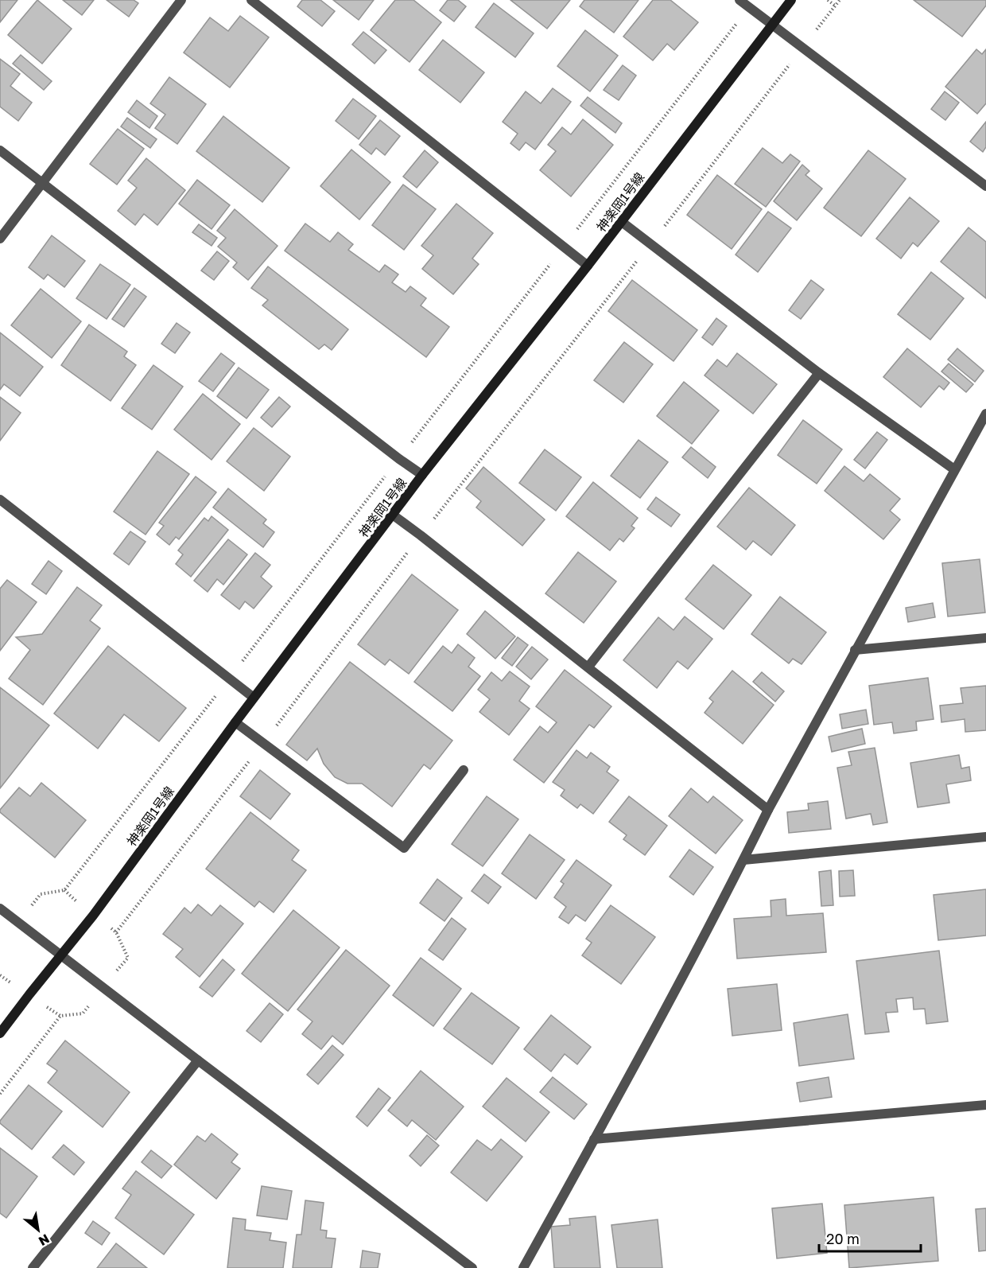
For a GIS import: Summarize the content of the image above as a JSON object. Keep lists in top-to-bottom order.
{
  "streets": {
    "street": ["神楽岡1号線"]
  },
  "scale_bar": "20 m",
  "north": "bottom right"
}
